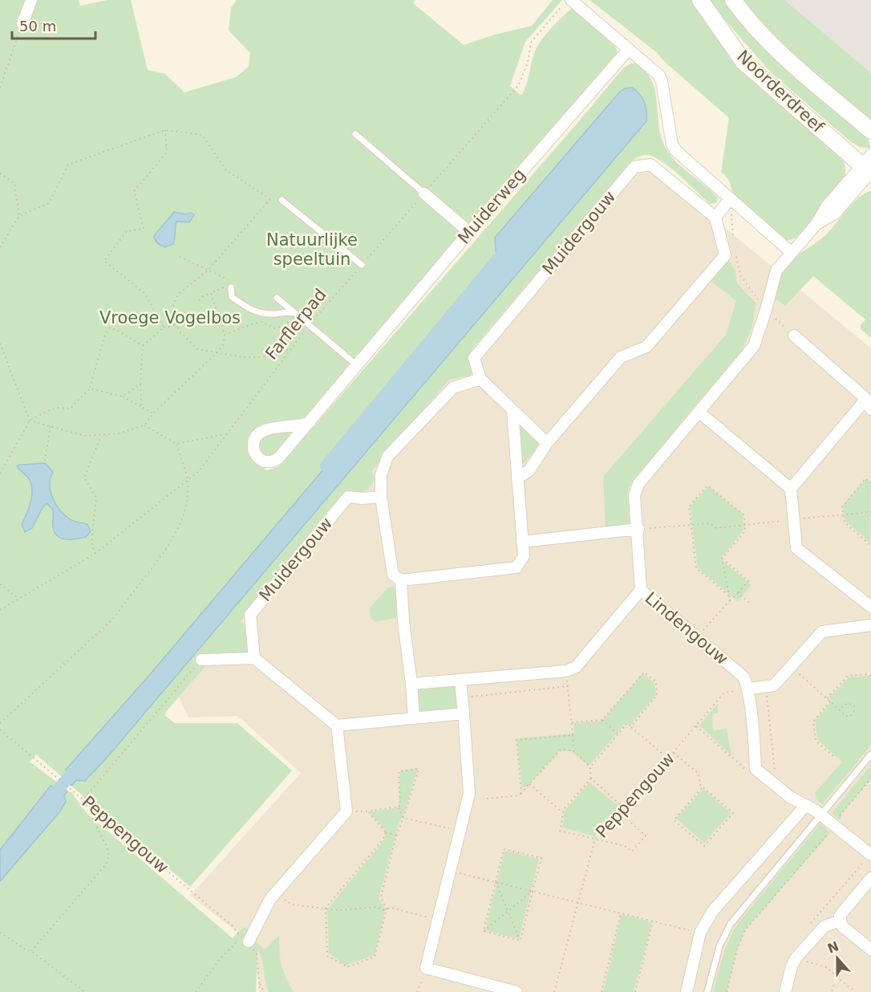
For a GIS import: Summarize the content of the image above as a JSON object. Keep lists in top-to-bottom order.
{
  "streets": {
    "main road": ["Noorderdreef"],
    "street": ["Muiderweg", "Muidergouw", "Lindengouw"],
    "path": ["Farflerpad", "Peppengouw"]
  },
  "crossings": [
    ["Noorderdreef", "Lindengouw"],
    ["Lindengouw", "Peppengouw"]
  ],
  "parks": ["Natuurlijke speeltuin", "Vroege Vogelbos"],
  "scale_bar": "50 m",
  "north": "top"
}
